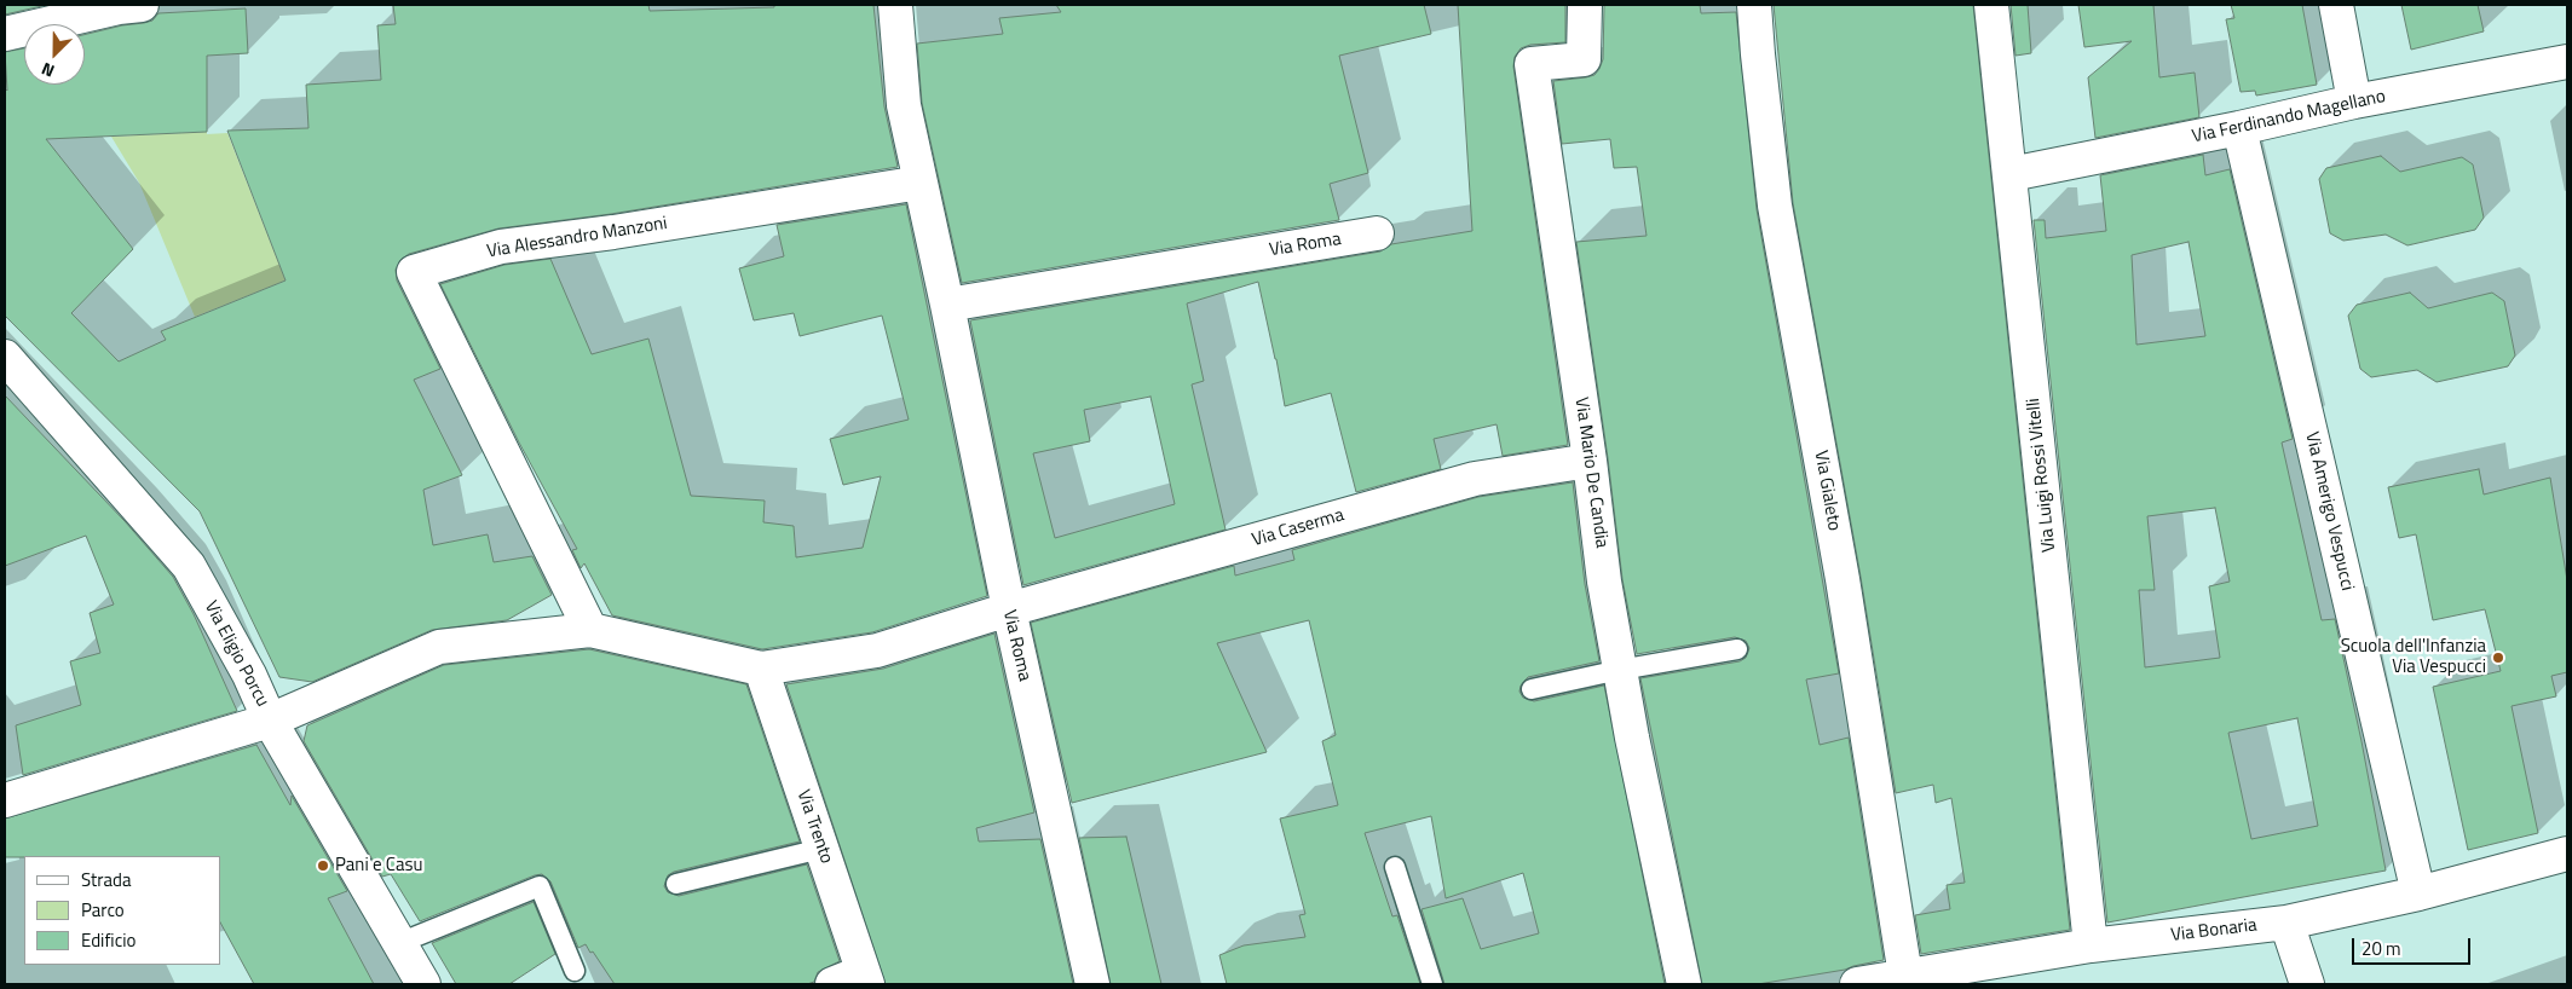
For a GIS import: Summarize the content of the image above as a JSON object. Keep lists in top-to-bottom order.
{
  "streets": {
    "street": [
      "Via Ferdinando Magellano",
      "Via Alessandro Manzoni",
      "Via Roma",
      "Via Mario De Candia",
      "Via Luigi Rossi Vitelli",
      "Via Gialeto",
      "Via Amerigo Vespucci",
      "Via Caserma",
      "Via Eligio Porcu",
      "Via Trento",
      "Via Bonaria"
    ]
  },
  "crossings": [
    ["Via Ferdinando Magellano", "Via Luigi Rossi Vitelli"],
    ["Via Ferdinando Magellano", "Via Amerigo Vespucci"],
    ["Via Alessandro Manzoni", "Via Roma"],
    ["Via Roma", "Via Caserma"],
    ["Via Mario De Candia", "Via Caserma"],
    ["Via Luigi Rossi Vitelli", "Via Bonaria"],
    ["Via Gialeto", "Via Bonaria"],
    ["Via Amerigo Vespucci", "Via Bonaria"],
    ["Via Caserma", "Via Trento"]
  ],
  "places": ["Scuola dell'Infanzia Via Vespucci", "Pani e Casu"],
  "legend": ["Strada", "Parco", "Edificio"],
  "scale_bar": "20 m",
  "north": "bottom left"
}
